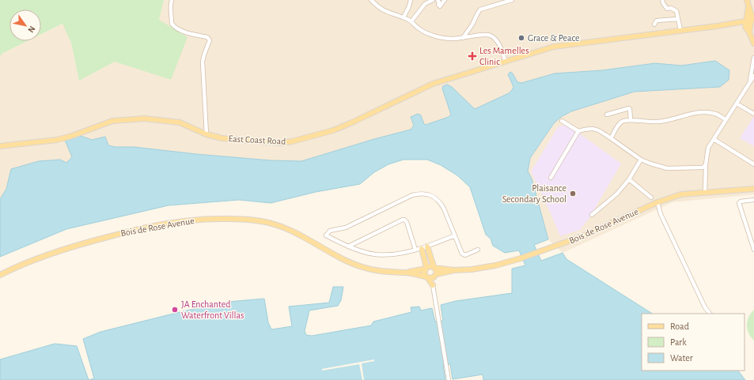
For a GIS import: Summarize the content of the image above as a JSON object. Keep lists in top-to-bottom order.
{
  "streets": {
    "main road": ["East Coast Road", "Bois de Rose Avenue"]
  },
  "places": {
    "other": ["Grace & Peace", "Plaisance Secondary School", "JA Enchanted Waterfront Villas"],
    "health": ["Les Mamelles Clinic"]
  },
  "legend": ["Road", "Park", "Water"],
  "north": "bottom right"
}
